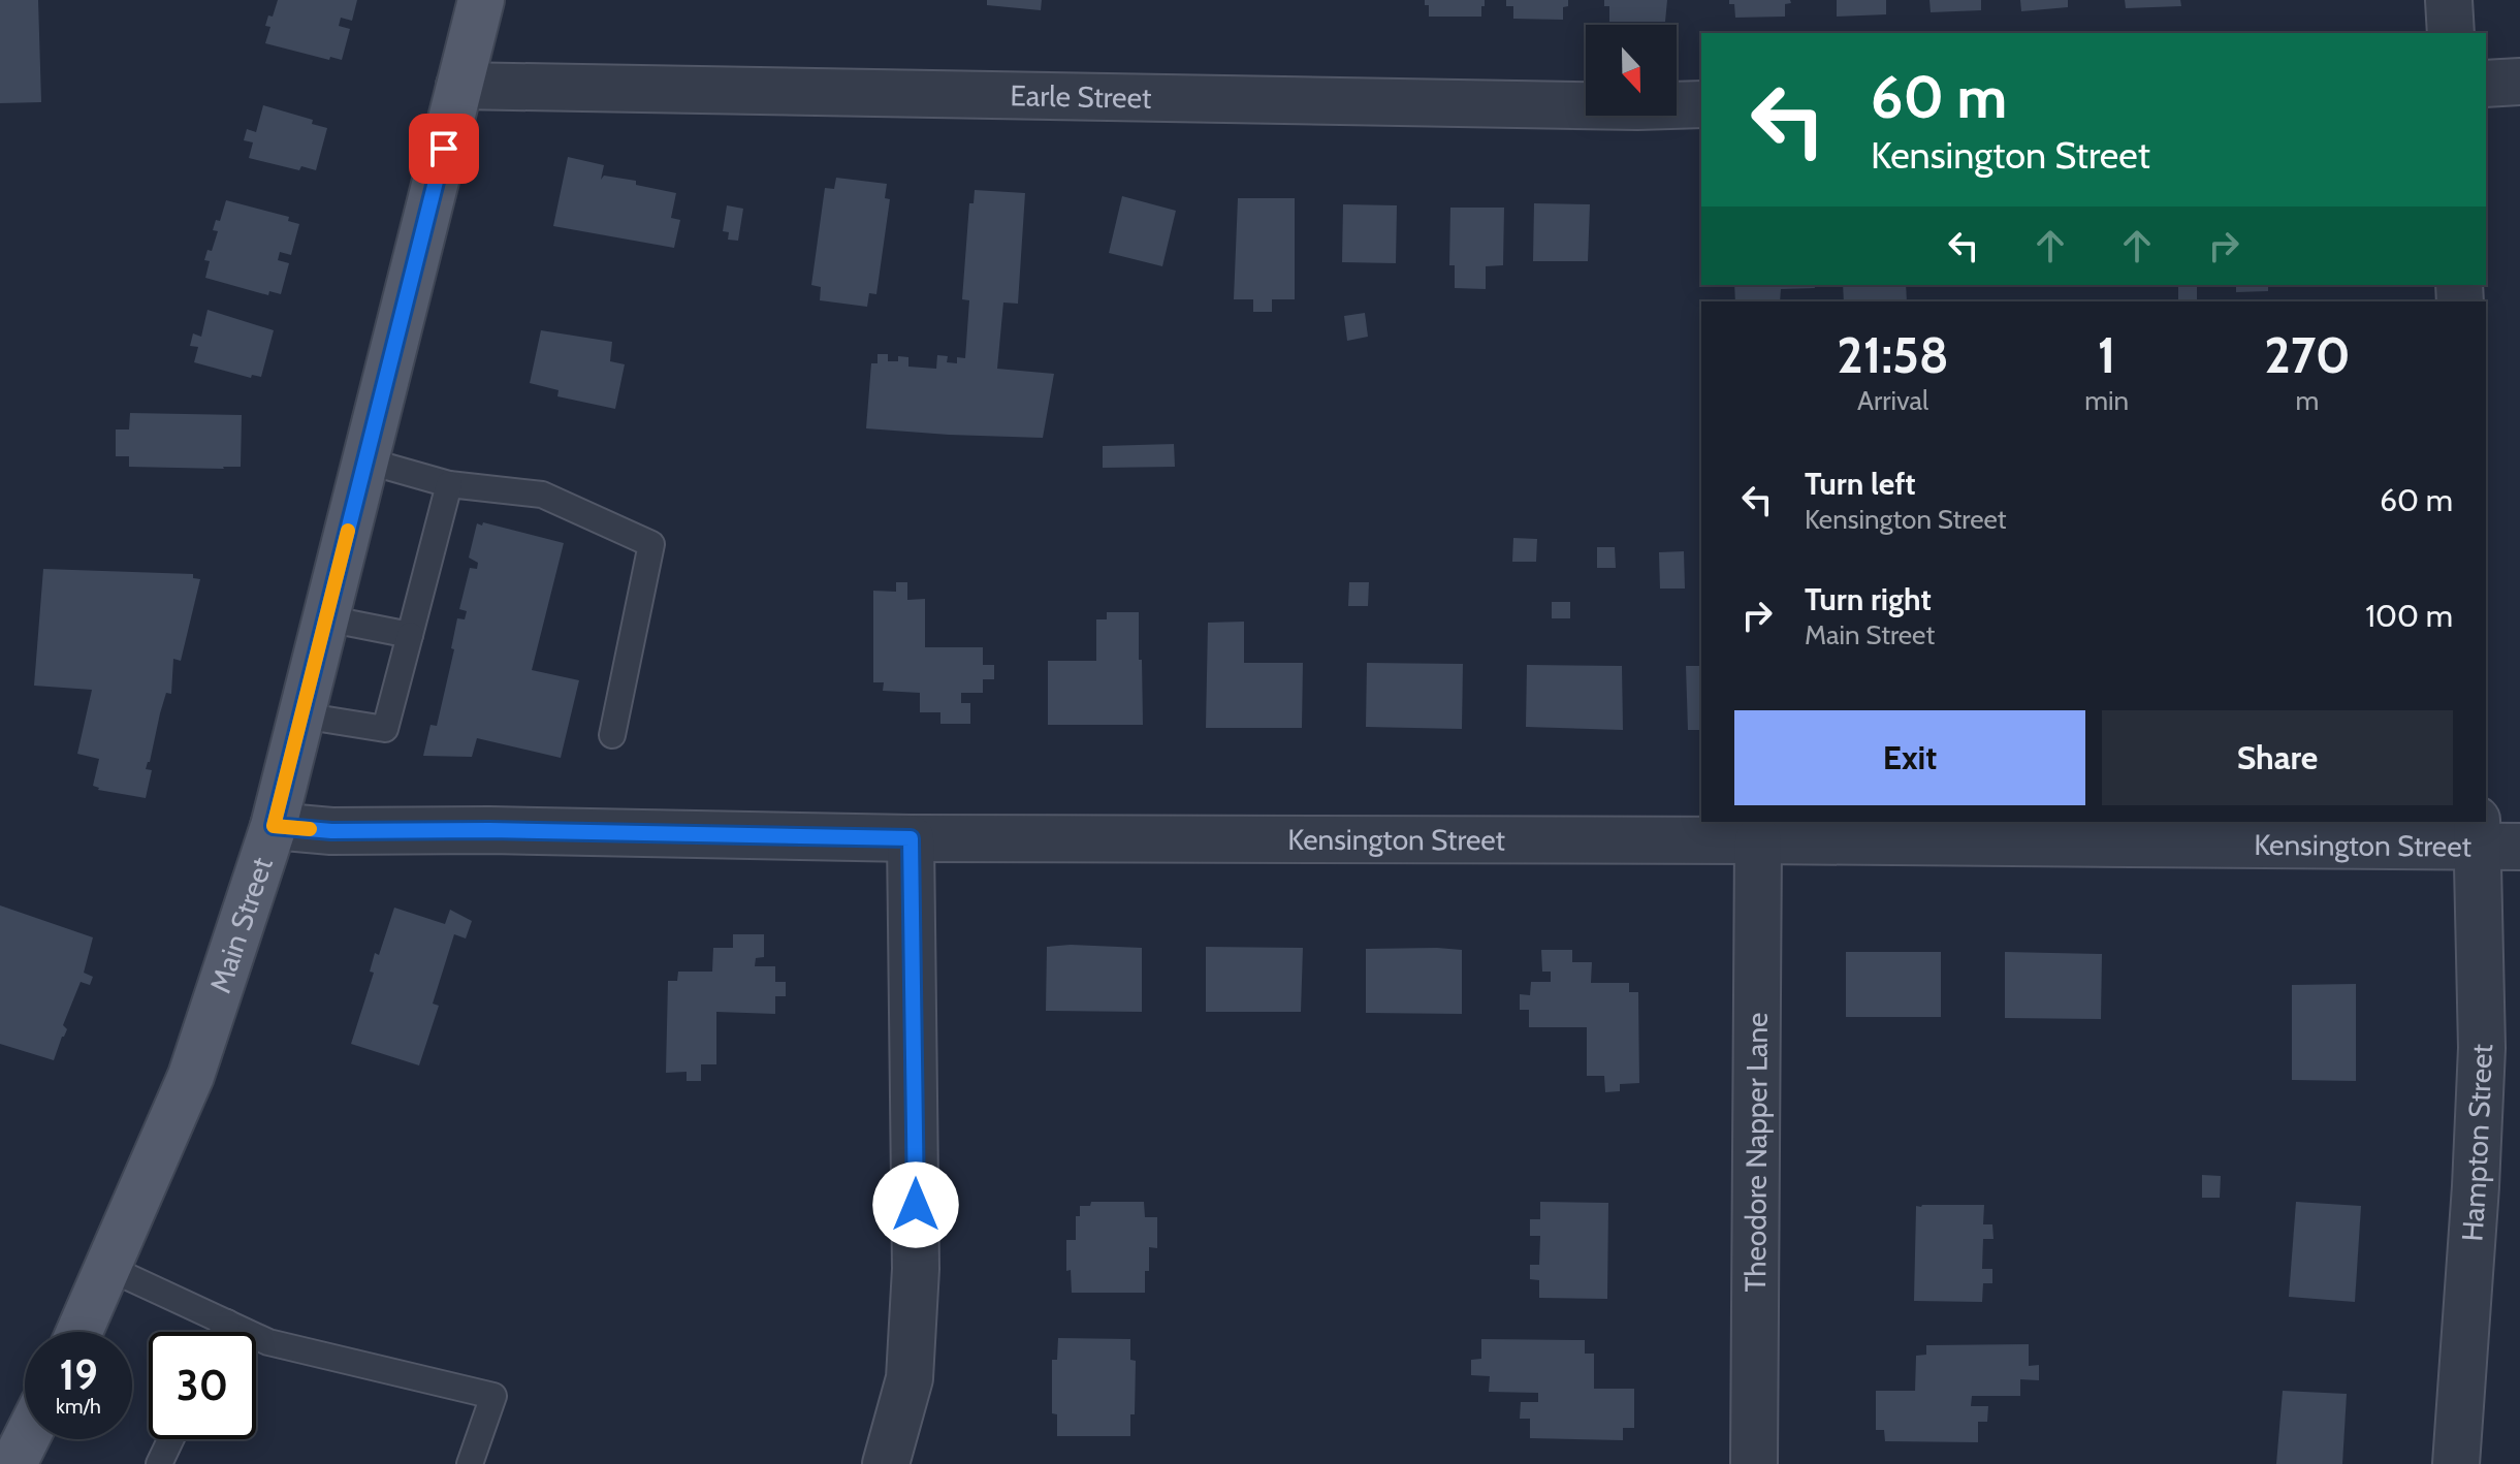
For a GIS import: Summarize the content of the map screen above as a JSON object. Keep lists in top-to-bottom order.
{
  "streets": {
    "main road": ["Main Street"],
    "street": [
      "Earle Street",
      "Kensington Street",
      "Hampton Street",
      "Theodore Napper Lane"
    ]
  },
  "crossings": [
    ["Earle Street", "Main Street"],
    ["Kensington Street", "Main Street"],
    ["Kensington Street", "Hampton Street"],
    ["Kensington Street", "Theodore Napper Lane"]
  ],
  "north": "bottom",
  "page": {
    "turn": ["60 m", "Kensington Street"],
    "eta": [
      "21:58",
      "Arrival",
      "1",
      "min",
      "270",
      "m"
    ],
    "list": [
      {
        "name": "Turn left",
        "note": "Kensington Street",
        "value": "60 m"
      },
      {
        "name": "Turn right",
        "note": "Main Street",
        "value": "100 m"
      }
    ],
    "buttons": ["Exit", "Share"],
    "speed": "19 km/h",
    "limit": "30"
  }
}
